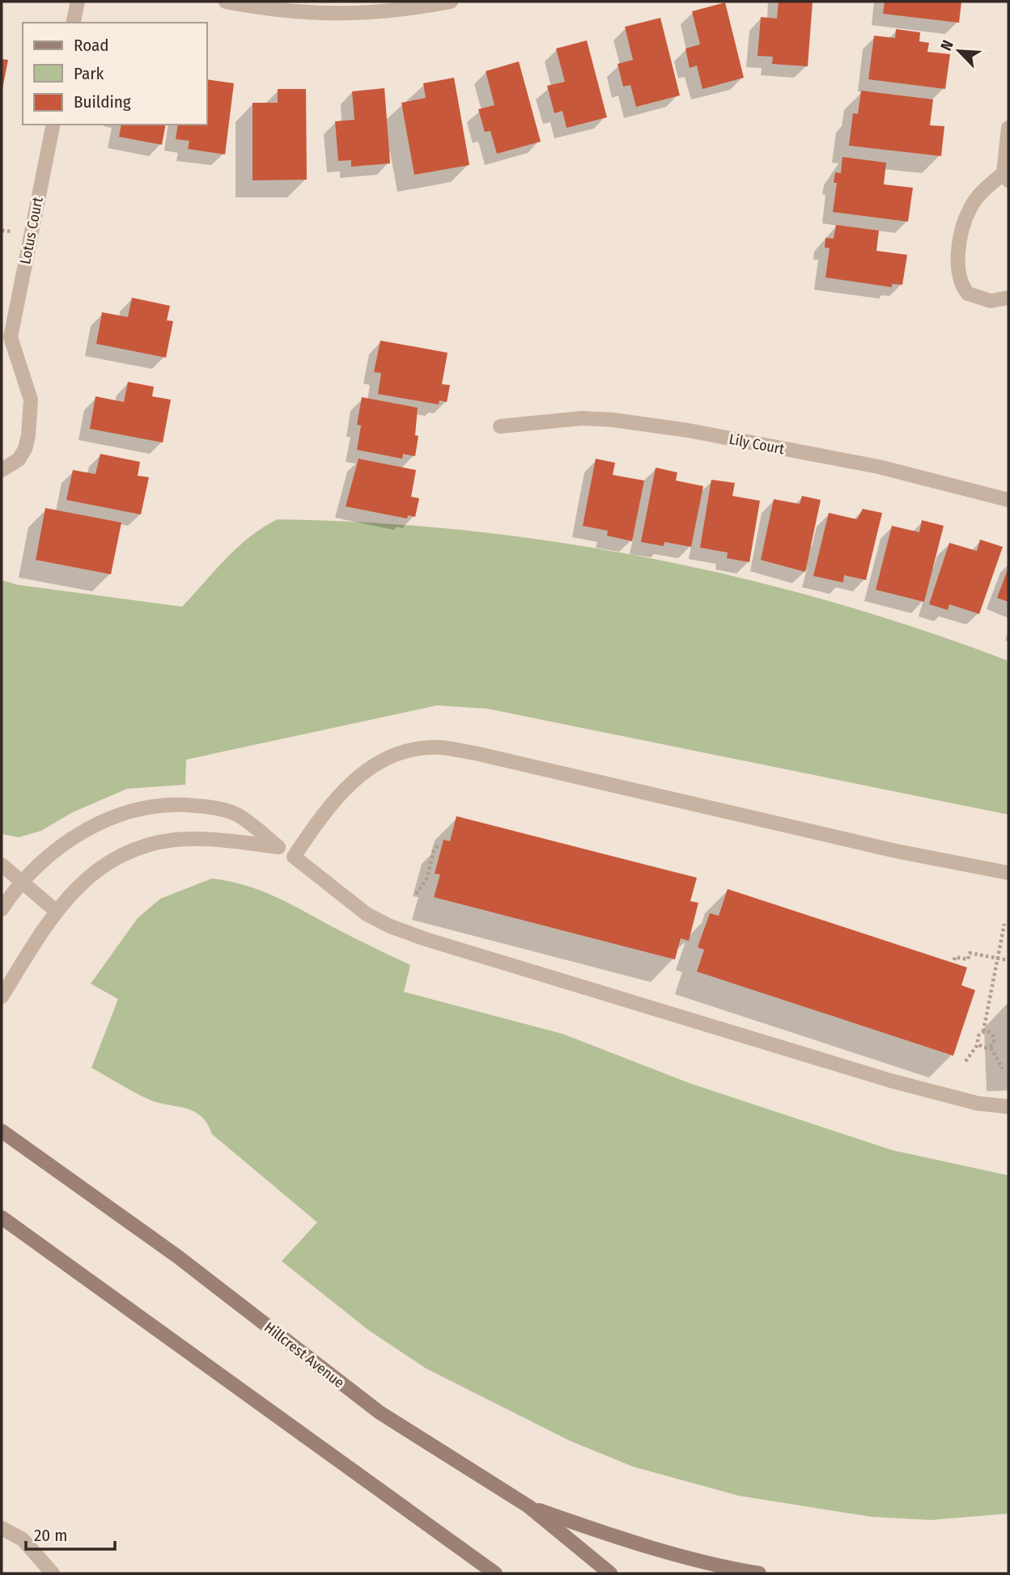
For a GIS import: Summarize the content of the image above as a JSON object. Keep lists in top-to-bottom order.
{
  "streets": {
    "main road": ["Hillcrest Avenue"],
    "street": ["Lotus Court", "Lily Court"]
  },
  "legend": ["Road", "Park", "Building"],
  "scale_bar": "20 m",
  "north": "top left"
}
